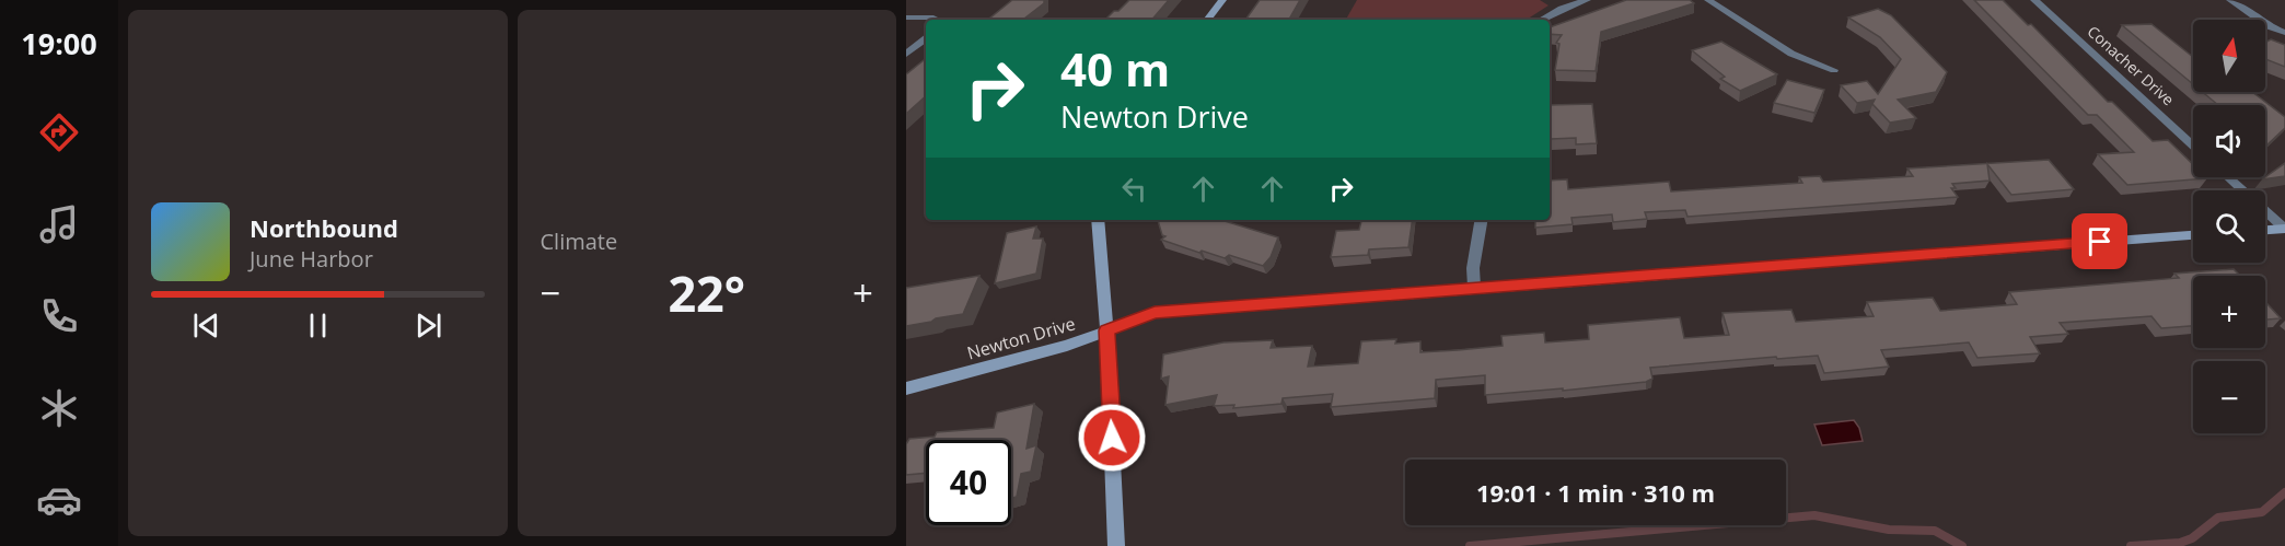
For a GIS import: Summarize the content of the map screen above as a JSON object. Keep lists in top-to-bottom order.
{
  "streets": {
    "street": ["Conacher Drive", "Newton Drive"]
  },
  "north": "top",
  "page": {
    "tabs": "19:00",
    "tile": "Climate",
    "map_buttons": ["+", "−"],
    "turn": ["40 m", "Newton Drive"],
    "song": ["Northbound", "June Harbor"],
    "heat": ["−", "22°", "+"],
    "limit": "40",
    "trip": "19:01 · 1 min · 310 m"
  }
}
